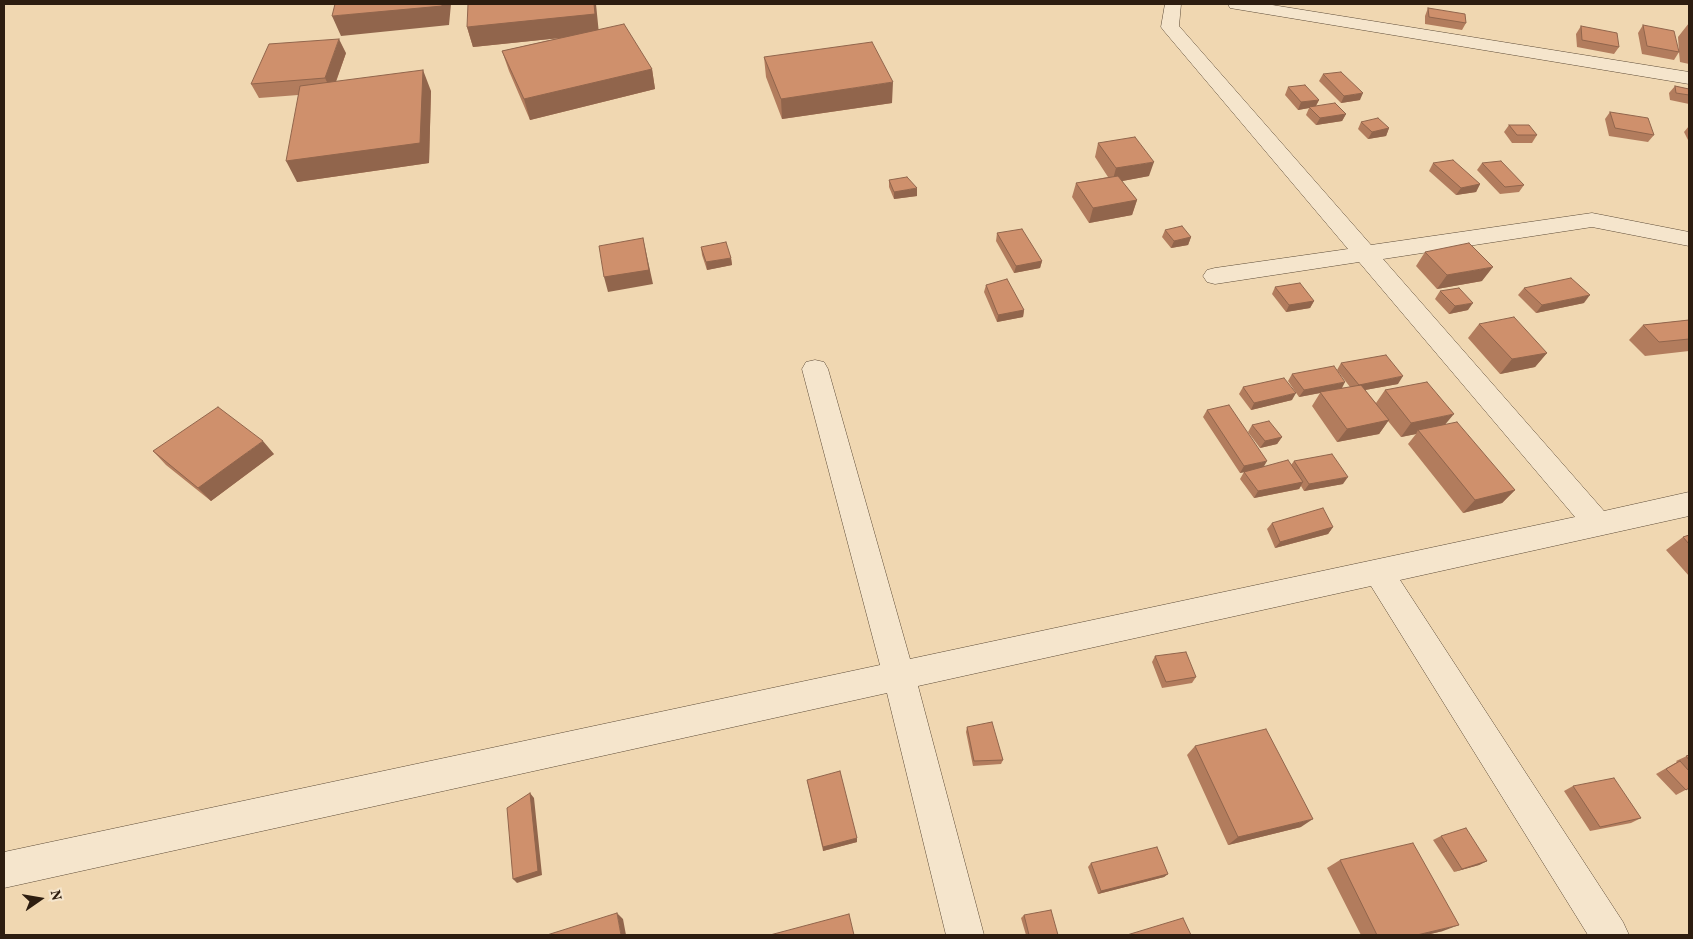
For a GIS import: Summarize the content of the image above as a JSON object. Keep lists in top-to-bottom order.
{
  "north": "right"
}
